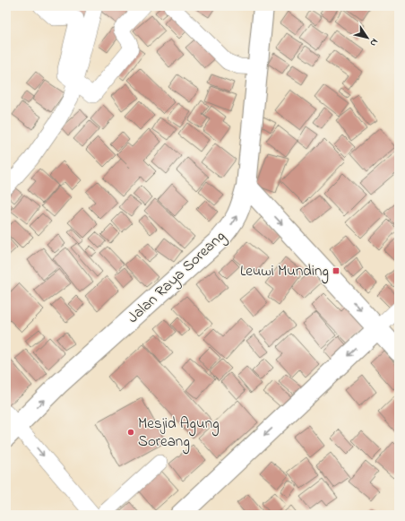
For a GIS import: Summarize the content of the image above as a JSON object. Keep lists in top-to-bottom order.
{
  "streets": {
    "main road": ["Jalan Raya Soreang"]
  },
  "places": {
    "transit": ["Leuwi Munding"],
    "other": ["Mesjid Agung Soreang"]
  },
  "north": "bottom right"
}
